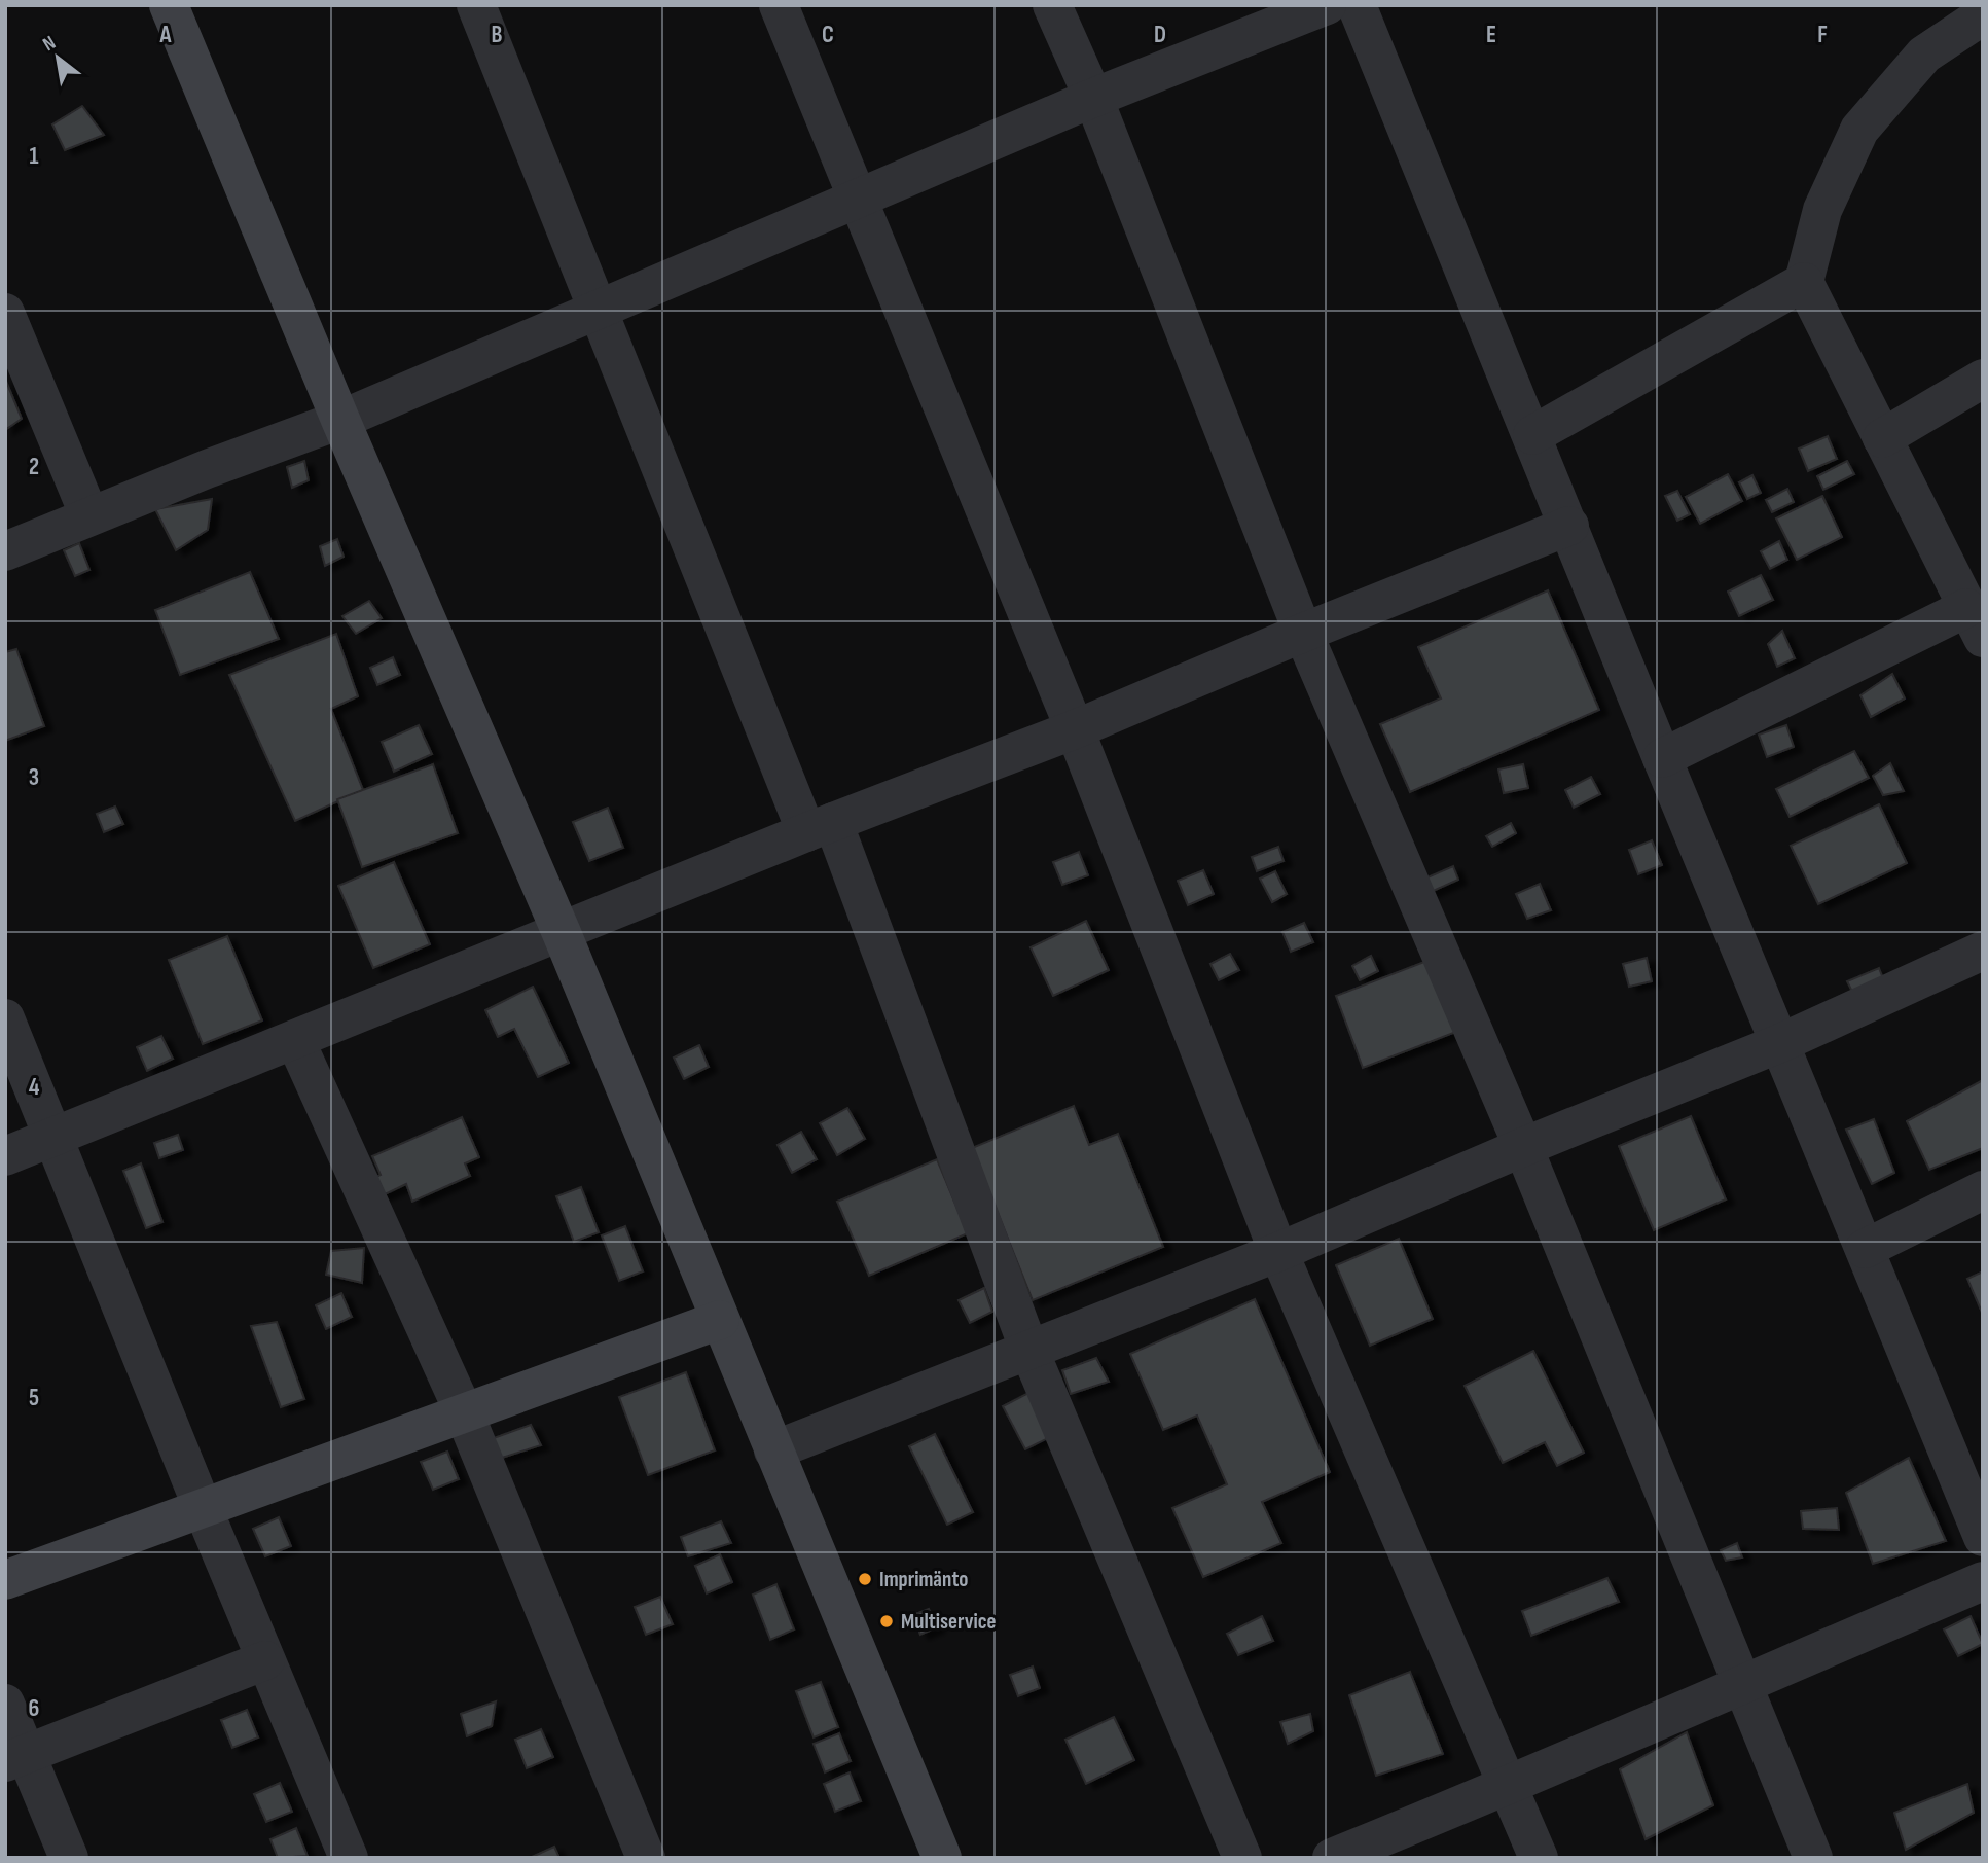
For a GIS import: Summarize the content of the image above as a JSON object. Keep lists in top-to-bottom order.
{
  "places": ["Imprimänto", "Multiservice"],
  "north": "top left",
  "grid": {
    "columns": [
      "A",
      "B",
      "C",
      "D",
      "E",
      "F"
    ],
    "rows": [
      "1",
      "2",
      "3",
      "4",
      "5",
      "6"
    ]
  }
}
